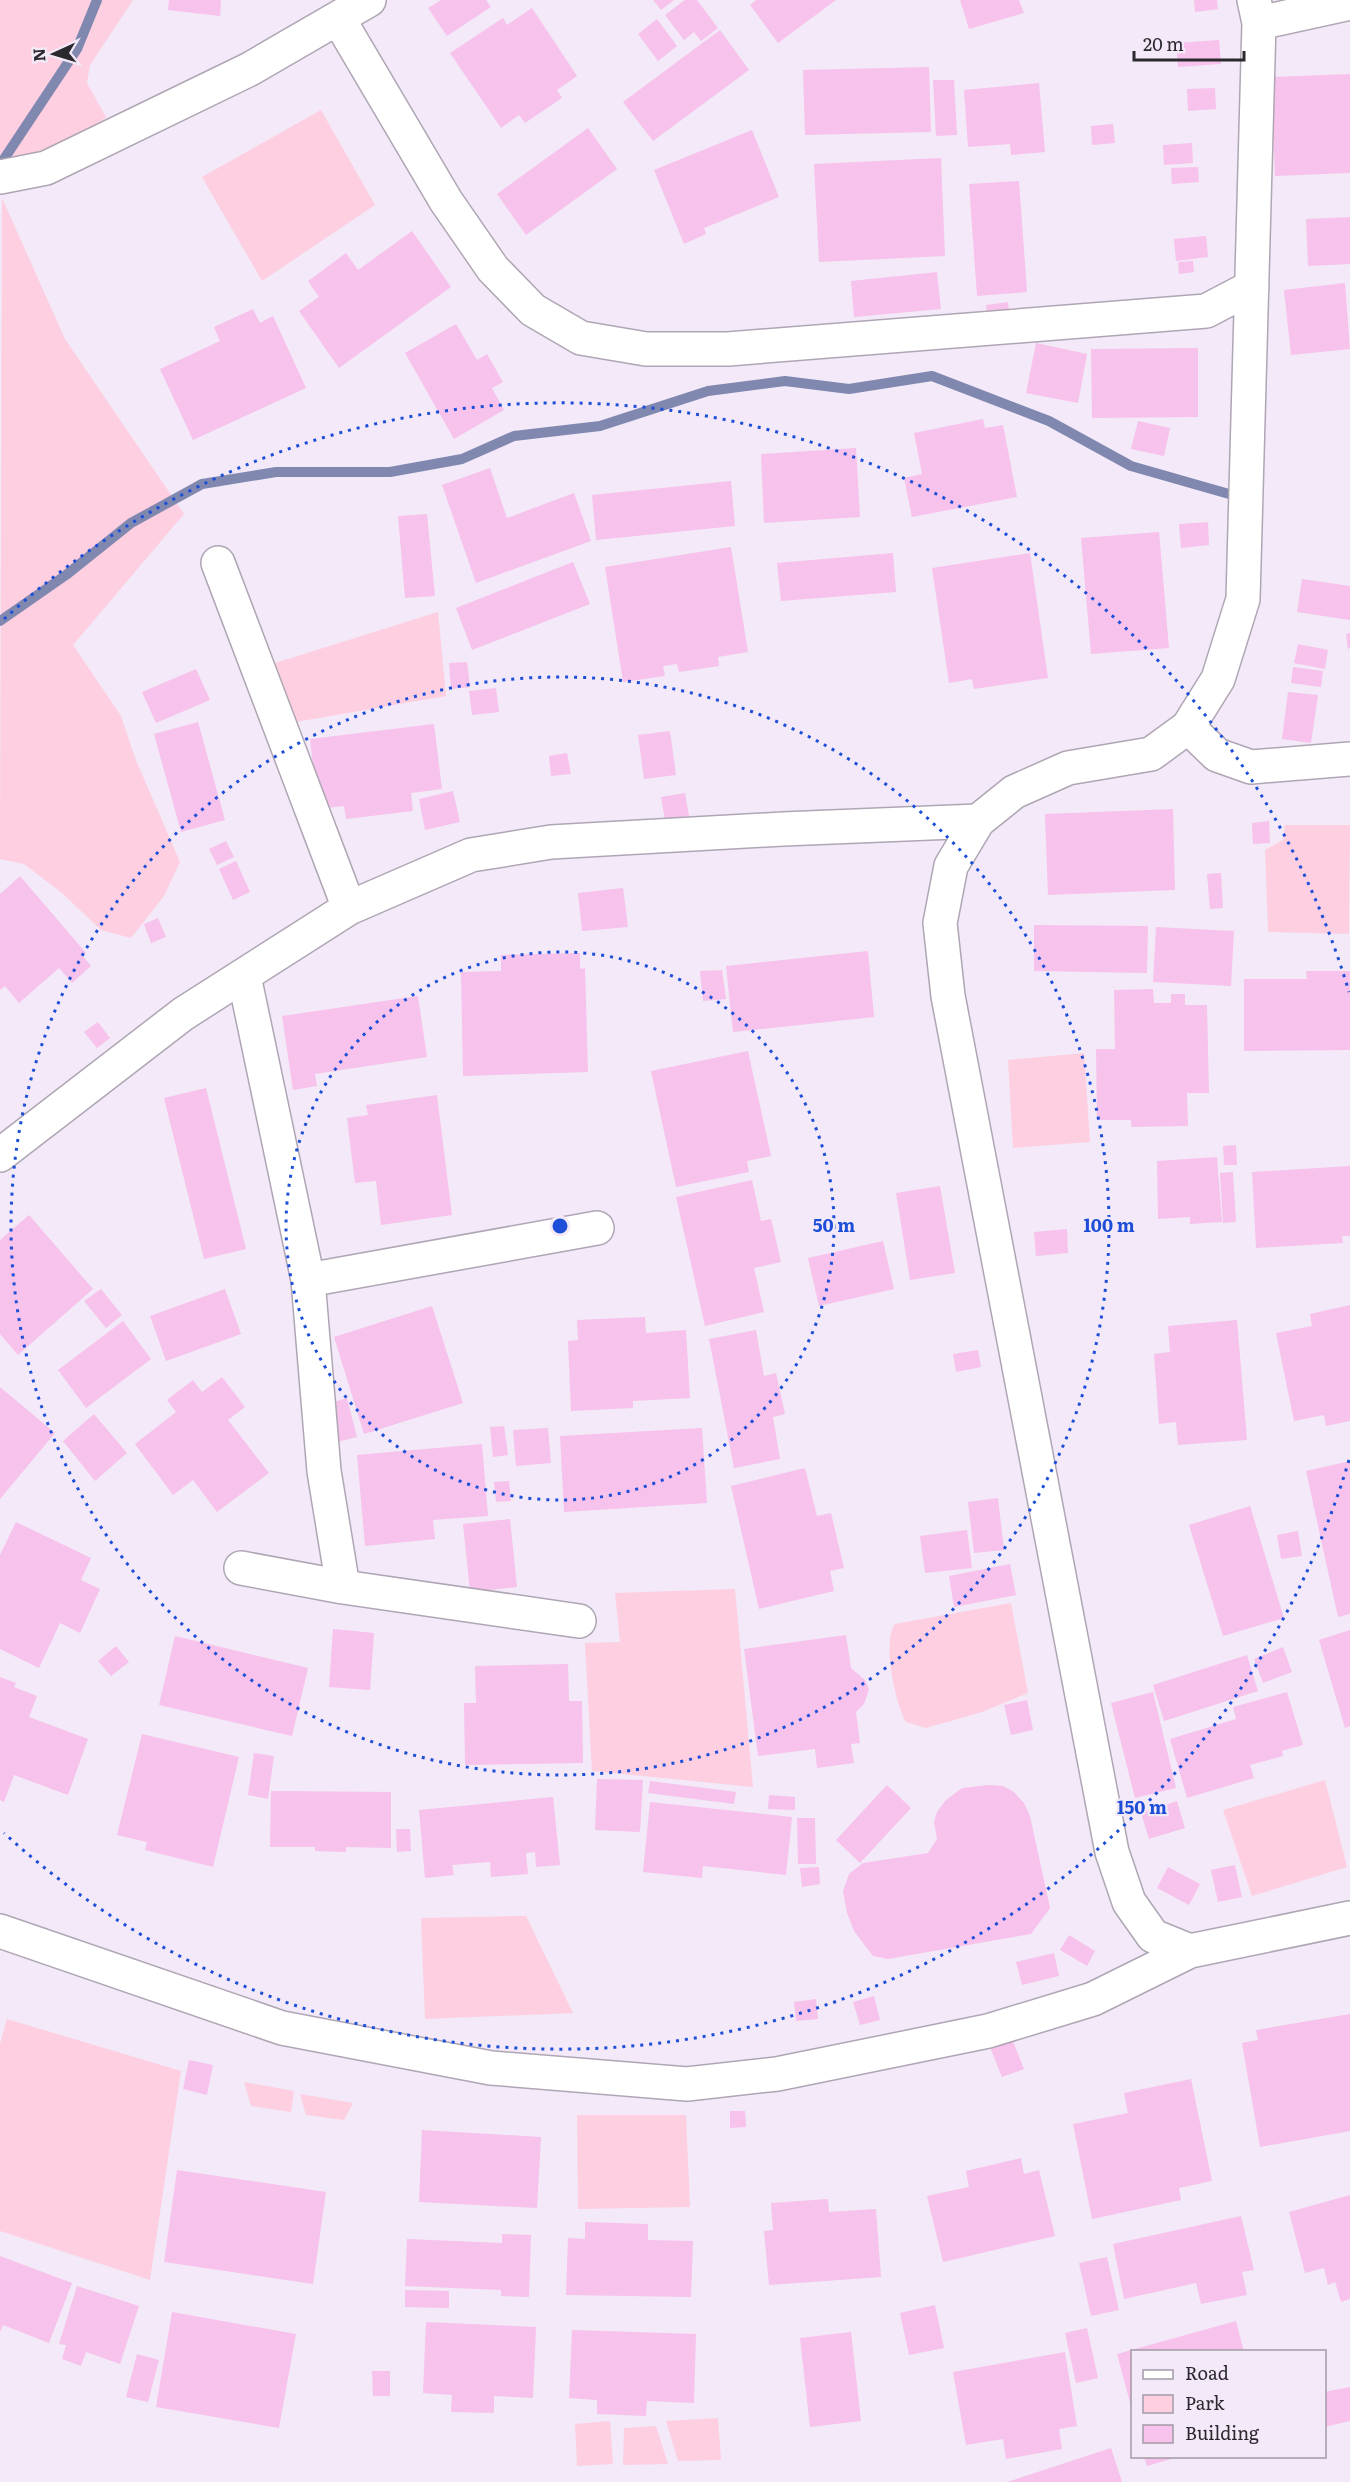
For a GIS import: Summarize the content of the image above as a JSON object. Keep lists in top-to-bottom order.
{
  "legend": ["Road", "Park", "Building"],
  "scale_bar": "20 m",
  "north": "left",
  "rings": ["50 m", "100 m", "150 m"]
}
